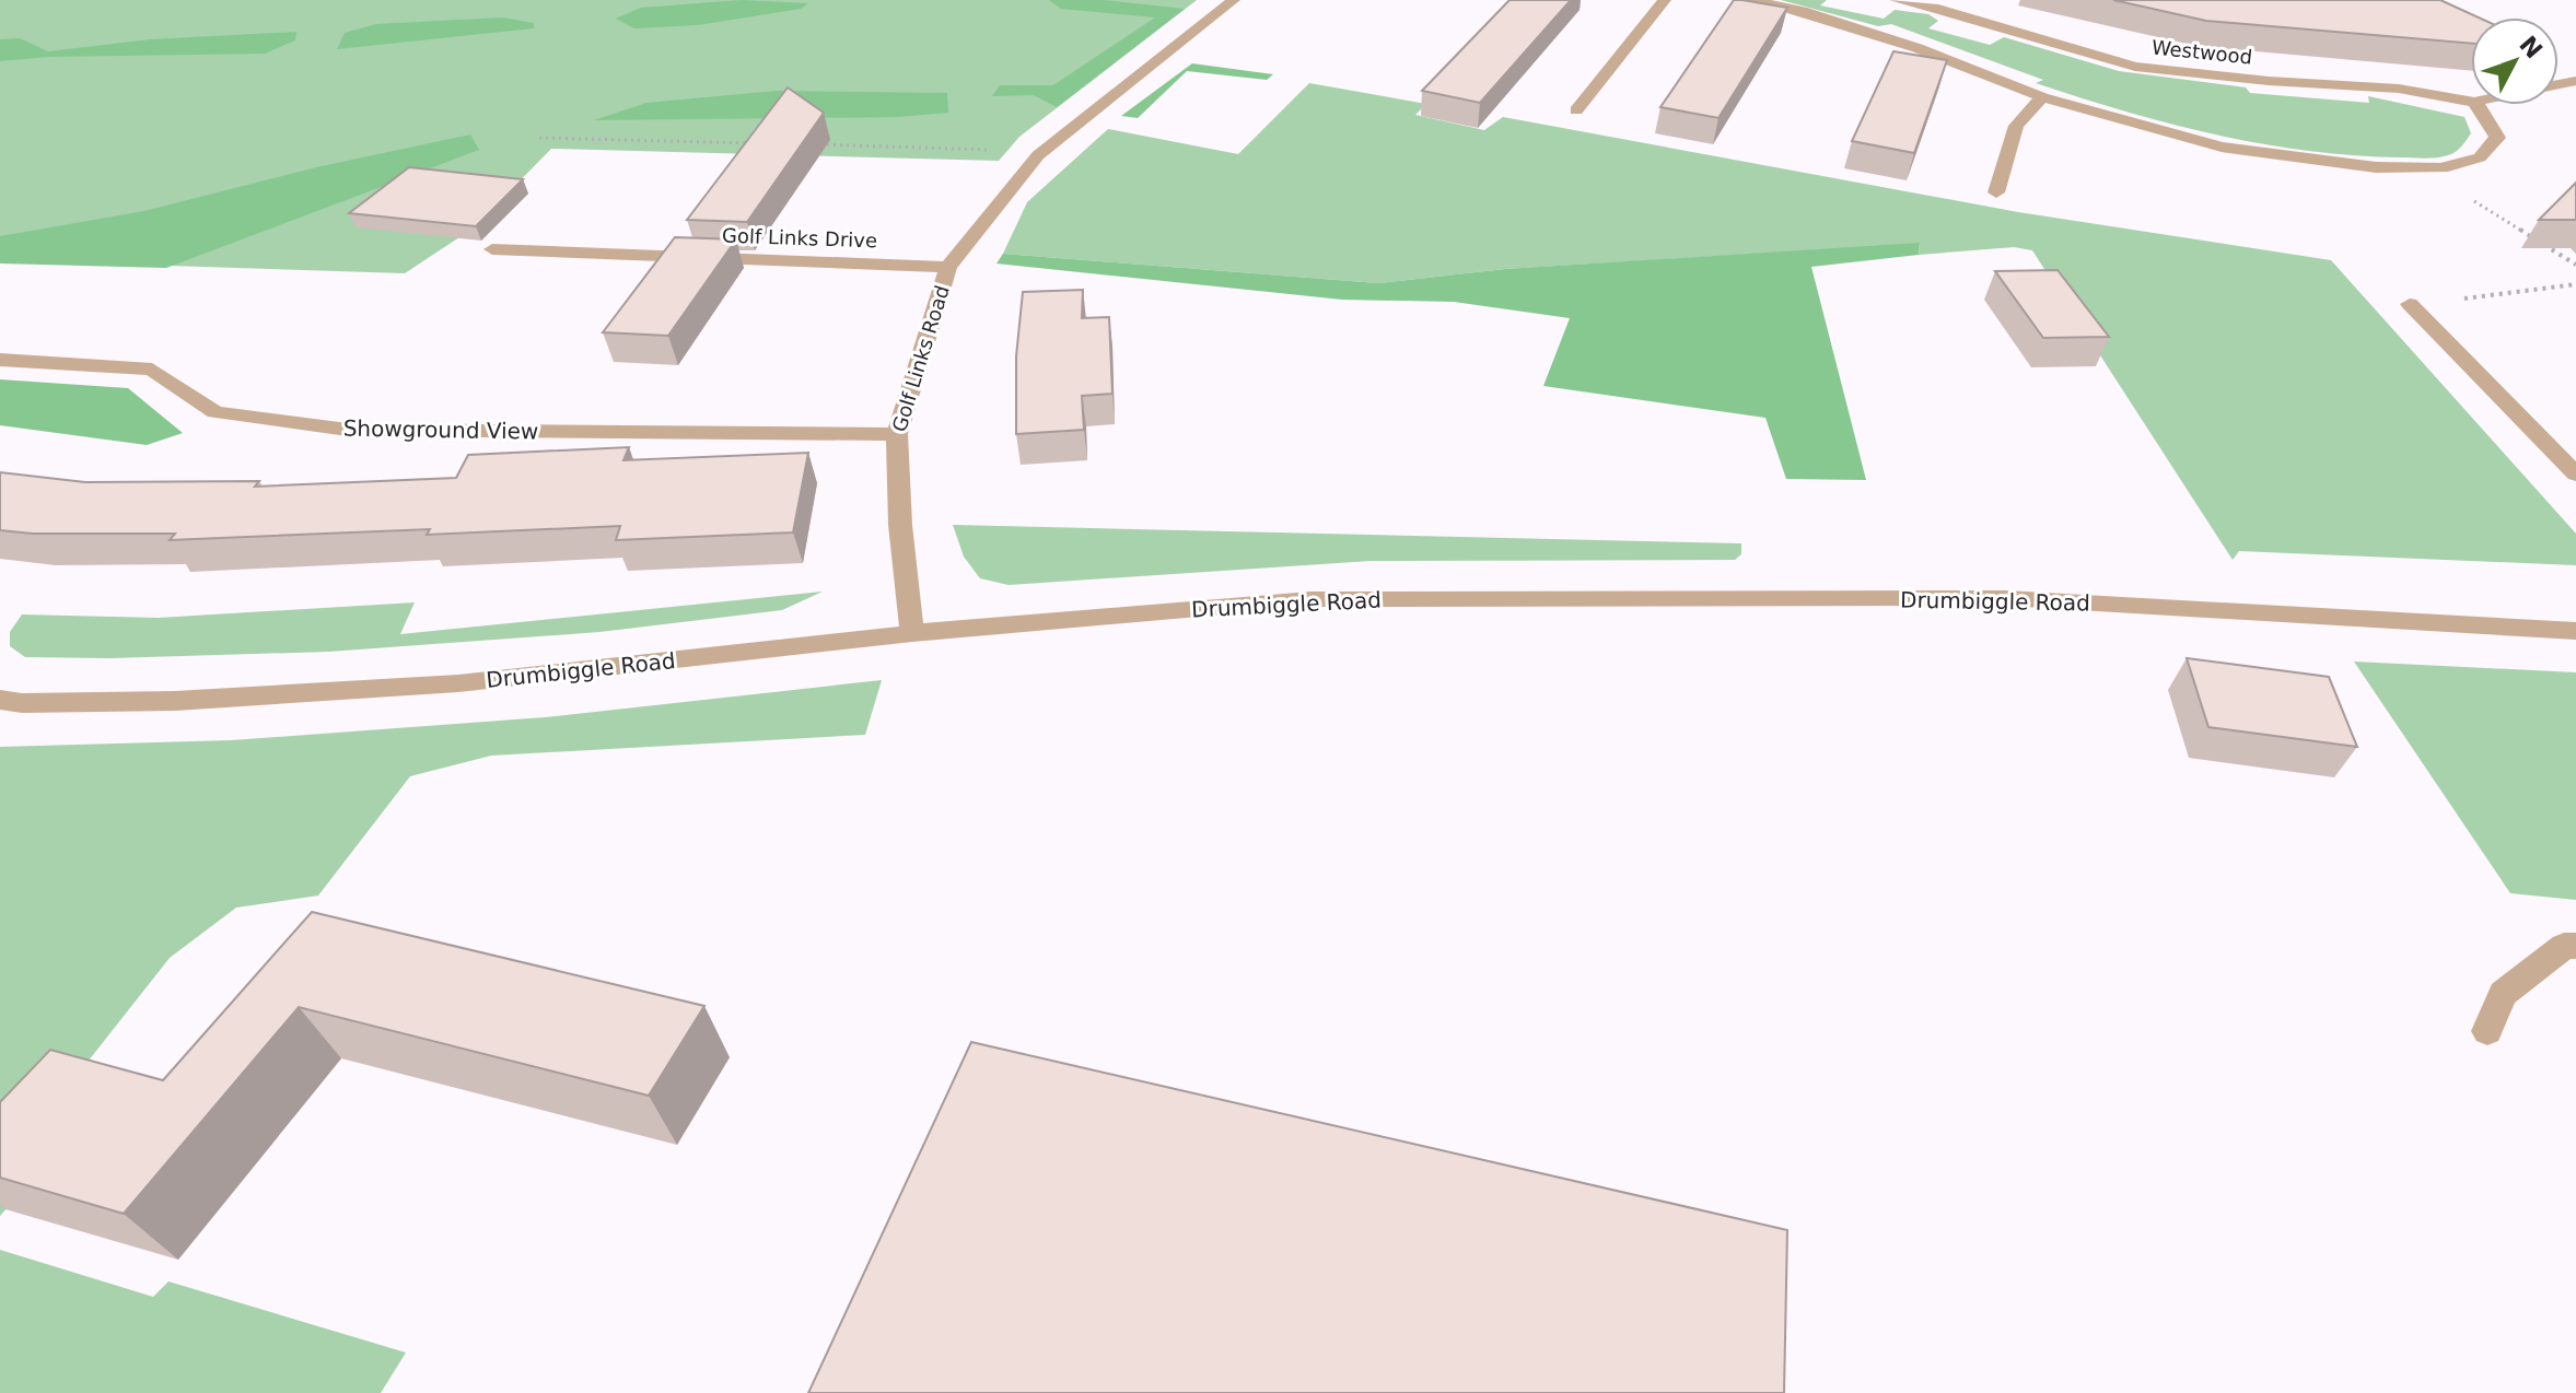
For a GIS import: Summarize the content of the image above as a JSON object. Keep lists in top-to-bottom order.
{
  "streets": {
    "street": [
      "Westwood",
      "Golf Links Drive",
      "Golf Links Road",
      "Showground View",
      "Drumbiggle Road"
    ]
  },
  "crossings": [
    ["Golf Links Drive", "Golf Links Road"],
    ["Golf Links Road", "Showground View"],
    ["Golf Links Road", "Drumbiggle Road"]
  ],
  "north": "top right"
}
